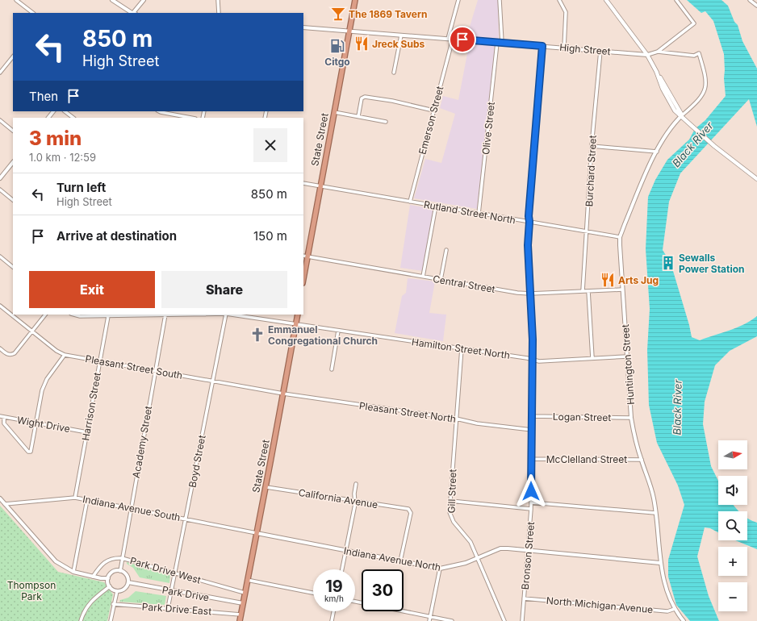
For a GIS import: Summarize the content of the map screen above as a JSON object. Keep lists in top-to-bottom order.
{
  "streets": {
    "highway": ["State Street"],
    "street": [
      "High Street",
      "Emerson Street",
      "Olive Street",
      "Burchard Street",
      "Rutland Street North",
      "Central Street",
      "Hamilton Street North",
      "Huntington Street",
      "Pleasant Street South",
      "Harrison Street",
      "Pleasant Street North",
      "Logan Street",
      "Wight Drive",
      "Academy Street",
      "McClelland Street",
      "Boyd Street",
      "Gill Street",
      "California Avenue",
      "Indiana Avenue South",
      "Bronson Street",
      "Indiana Avenue North",
      "Park Drive West",
      "Park Drive",
      "North Michigan Avenue",
      "Park Drive East"
    ]
  },
  "crossings": [
    ["High Street", "Emerson Street"],
    ["High Street", "Olive Street"],
    ["High Street", "State Street"],
    ["High Street", "Burchard Street"],
    ["High Street", "Bronson Street"],
    ["Emerson Street", "Rutland Street North"],
    ["Olive Street", "Rutland Street North"],
    ["State Street", "Rutland Street North"],
    ["State Street", "Central Street"],
    ["State Street", "Hamilton Street North"],
    ["State Street", "Pleasant Street South"],
    ["State Street", "Pleasant Street North"],
    ["State Street", "California Avenue"],
    ["State Street", "Indiana Avenue South"],
    ["State Street", "Indiana Avenue North"],
    ["State Street", "Park Drive West"],
    ["State Street", "Park Drive"],
    ["State Street", "Park Drive East"],
    ["Burchard Street", "Rutland Street North"],
    ["Burchard Street", "Central Street"],
    ["Rutland Street North", "Huntington Street"],
    ["Rutland Street North", "Bronson Street"],
    ["Central Street", "Huntington Street"],
    ["Central Street", "Bronson Street"],
    ["Hamilton Street North", "Huntington Street"],
    ["Hamilton Street North", "Harrison Street"],
    ["Hamilton Street North", "Academy Street"],
    ["Hamilton Street North", "Gill Street"],
    ["Hamilton Street North", "Bronson Street"],
    ["Huntington Street", "Logan Street"],
    ["Huntington Street", "McClelland Street"],
    ["Huntington Street", "Indiana Avenue North"],
    ["Huntington Street", "North Michigan Avenue"],
    ["Pleasant Street South", "Harrison Street"],
    ["Pleasant Street South", "Pleasant Street North"],
    ["Pleasant Street South", "Academy Street"],
    ["Pleasant Street South", "Boyd Street"],
    ["Harrison Street", "Wight Drive"],
    ["Harrison Street", "Indiana Avenue South"],
    ["Pleasant Street North", "Gill Street"],
    ["Pleasant Street North", "Bronson Street"],
    ["Logan Street", "Bronson Street"],
    ["Academy Street", "Indiana Avenue South"],
    ["Academy Street", "Park Drive West"],
    ["Academy Street", "Park Drive"],
    ["McClelland Street", "Bronson Street"],
    ["Boyd Street", "Indiana Avenue South"],
    ["Boyd Street", "Park Drive West"],
    ["Boyd Street", "Park Drive"],
    ["Boyd Street", "Park Drive East"],
    ["Gill Street", "Indiana Avenue North"],
    ["California Avenue", "Indiana Avenue North"],
    ["Indiana Avenue South", "Indiana Avenue North"],
    ["Bronson Street", "Indiana Avenue North"],
    ["Bronson Street", "North Michigan Avenue"]
  ],
  "water": ["Black River"],
  "parks": ["Thompson Park"],
  "places": {
    "bar": ["The 1869 Tavern"],
    "restaurant": ["Jreck Subs", "Arts Jug"],
    "fuel station": ["Citgo"],
    "building": ["Sewalls Power Station"],
    "church": ["Emmanuel Congregational Church"]
  },
  "north": "right",
  "page": {
    "turn": ["850 m", "High Street"],
    "then": "Then",
    "heading": ["3 min", "1.0 km · 12:59"],
    "list": [
      {
        "name": "Turn left",
        "note": "High Street",
        "value": "850 m"
      },
      {
        "name": "Arrive at destination",
        "value": "150 m"
      }
    ],
    "buttons": ["Exit", "Share"],
    "map_buttons": ["+", "−"],
    "speed": "19 km/h",
    "limit": "30"
  }
}
